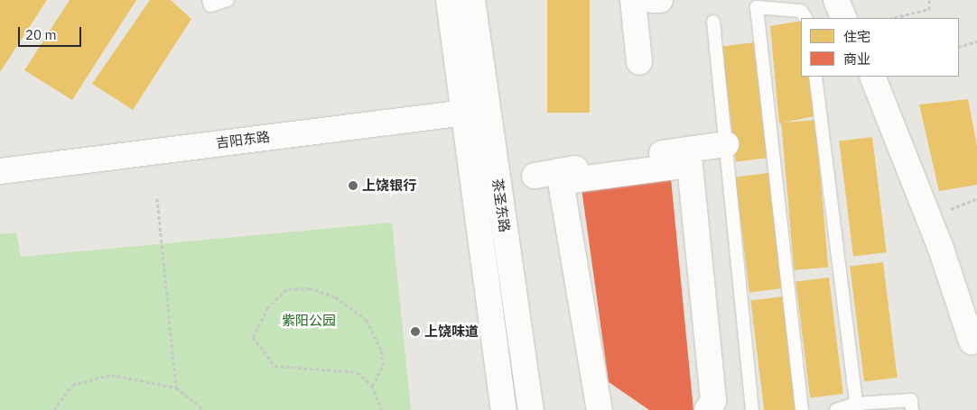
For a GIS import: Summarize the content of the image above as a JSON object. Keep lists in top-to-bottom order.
{
  "streets": {
    "main road": ["吉阳东路", "茶圣东路"]
  },
  "crossings": [
    ["吉阳东路", "茶圣东路"]
  ],
  "parks": ["紫阳公园"],
  "places": ["上饶银行", "上饶味道"],
  "legend": ["住宅", "商业"],
  "scale_bar": "20 m"
}
